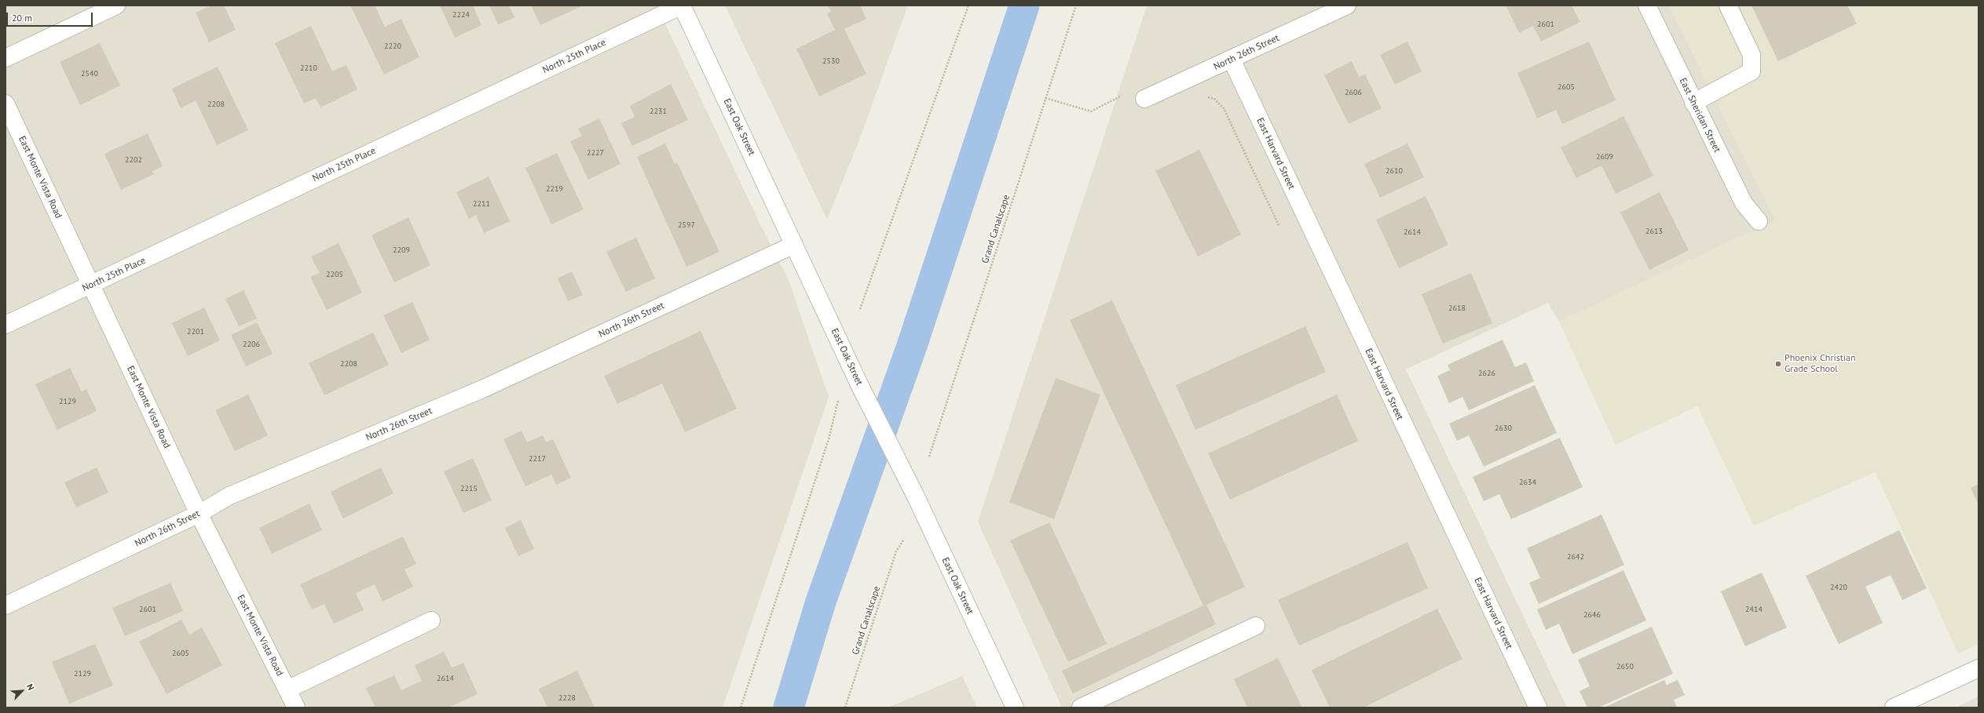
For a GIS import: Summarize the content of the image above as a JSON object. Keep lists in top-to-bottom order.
{
  "streets": {
    "street": [
      "North 26th Street",
      "North 25th Place",
      "East Sheridan Street",
      "East Oak Street",
      "East Harvard Street",
      "East Monte Vista Road"
    ],
    "path": ["Grand Canalscape"]
  },
  "crossings": [
    ["North 26th Street", "East Oak Street"],
    ["North 26th Street", "East Harvard Street"],
    ["North 26th Street", "East Monte Vista Road"],
    ["North 25th Place", "East Oak Street"],
    ["North 25th Place", "East Monte Vista Road"]
  ],
  "places": ["Phoenix Christian Grade School"],
  "house_numbers": [
    "2224",
    "2601",
    "2220",
    "2530",
    "2210",
    "2540",
    "2605",
    "2606",
    "2208",
    "2231",
    "2227",
    "2609",
    "2202",
    "2610",
    "2219",
    "2211",
    "2597",
    "2613",
    "2614",
    "2209",
    "2205",
    "2618",
    "2201",
    "2206",
    "2208",
    "2626",
    "2129",
    "2630",
    "2217",
    "2634",
    "2215",
    "2642",
    "2420",
    "2601",
    "2414",
    "2646",
    "2605",
    "2650",
    "2129",
    "2614",
    "2228"
  ],
  "scale_bar": "20 m",
  "north": "top right"
}
